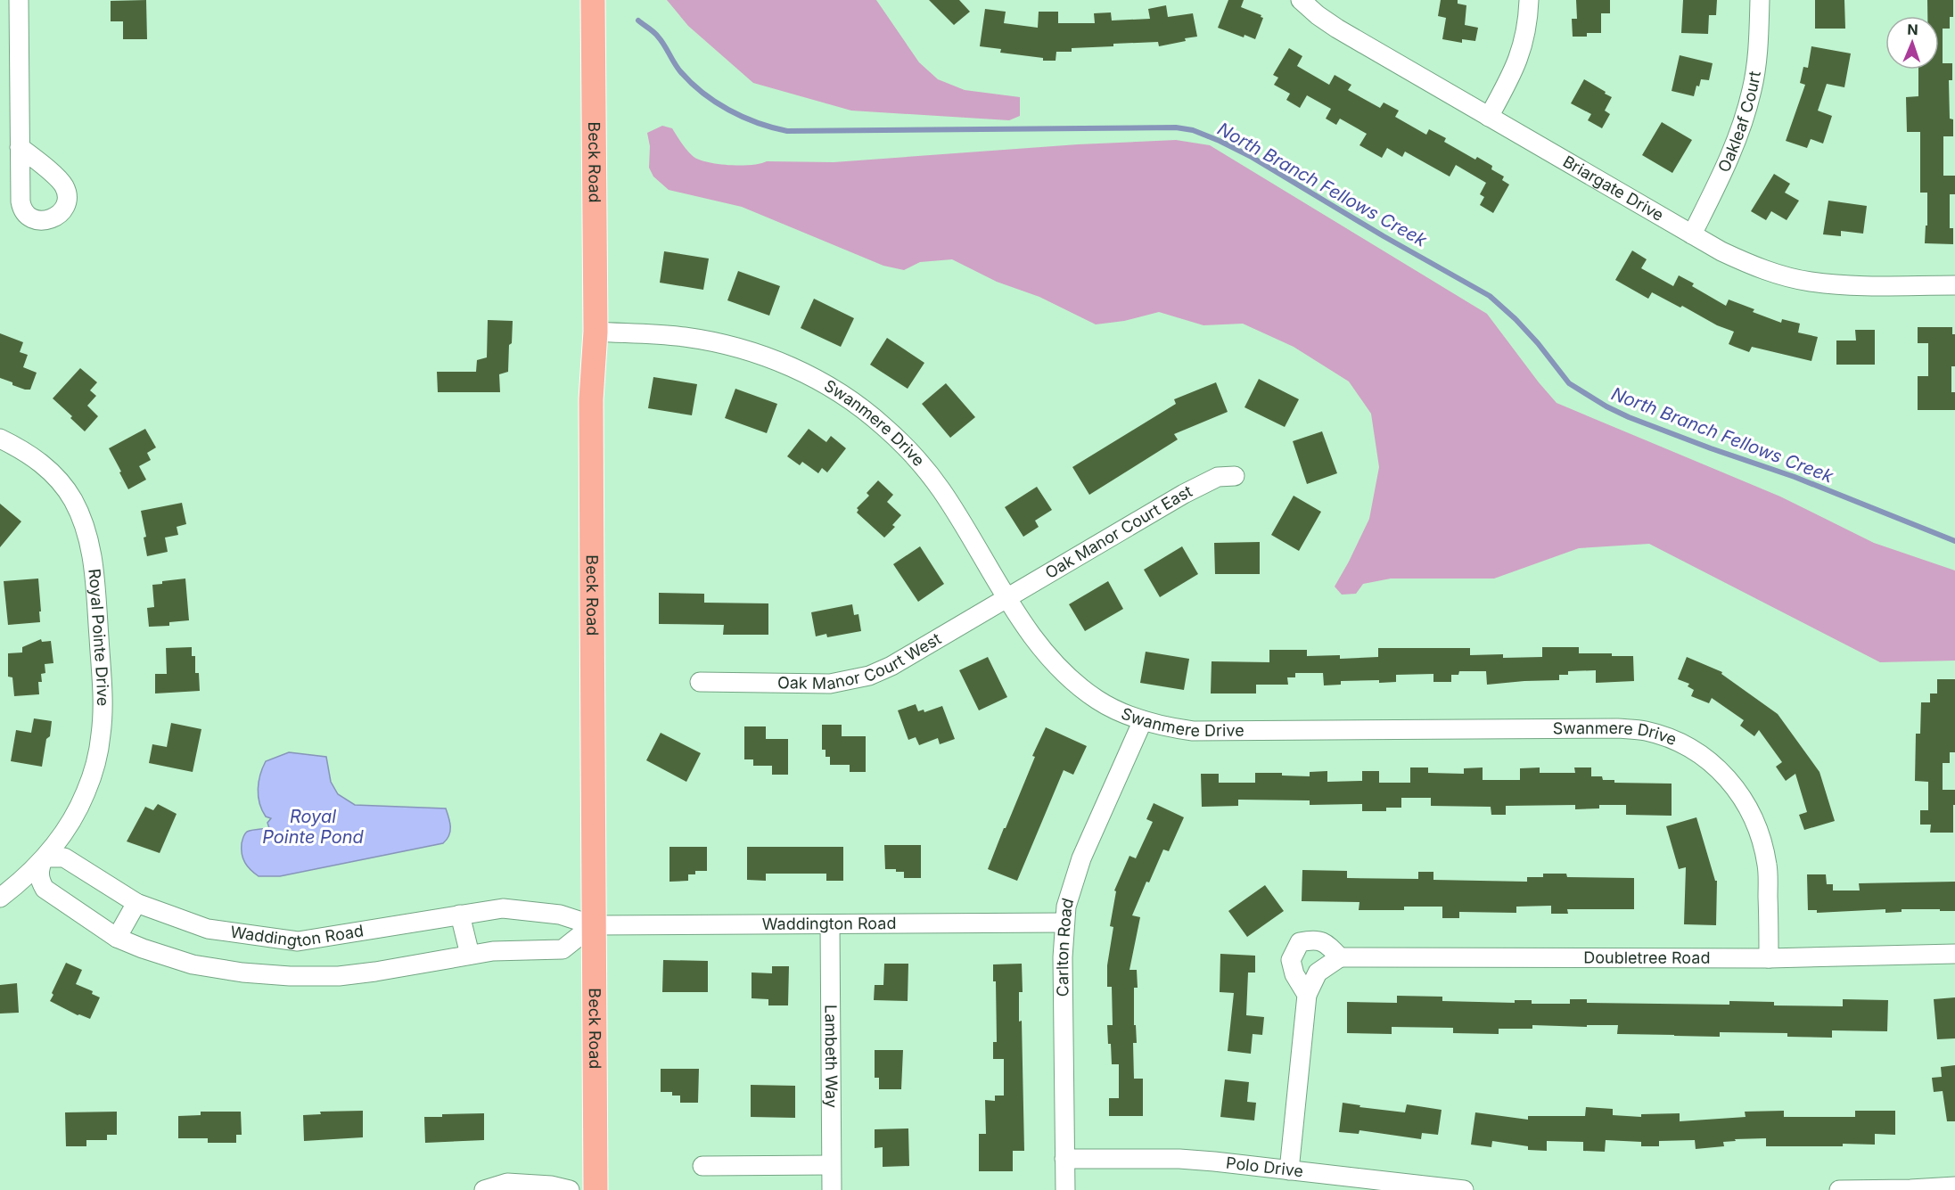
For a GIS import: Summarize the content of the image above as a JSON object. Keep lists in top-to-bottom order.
{
  "streets": {
    "main road": ["Beck Road"],
    "street": [
      "Oakleaf Court",
      "Briargate Drive",
      "Swanmere Drive",
      "Oak Manor Court East",
      "Royal Pointe Drive",
      "Oak Manor Court West",
      "Waddington Road",
      "Carlton Road",
      "Doubletree Road",
      "Lambeth Way",
      "Polo Drive"
    ]
  },
  "crossings": [
    ["Oakleaf Court", "Briargate Drive"],
    ["Beck Road", "Swanmere Drive"],
    ["Beck Road", "Waddington Road"],
    ["Swanmere Drive", "Oak Manor Court East"],
    ["Swanmere Drive", "Oak Manor Court West"],
    ["Swanmere Drive", "Carlton Road"],
    ["Swanmere Drive", "Doubletree Road"],
    ["Oak Manor Court East", "Oak Manor Court West"],
    ["Waddington Road", "Carlton Road"],
    ["Waddington Road", "Lambeth Way"],
    ["Carlton Road", "Polo Drive"]
  ],
  "water": ["North Branch Fellows Creek", "Royal Pointe Pond"],
  "north": "top"
}
